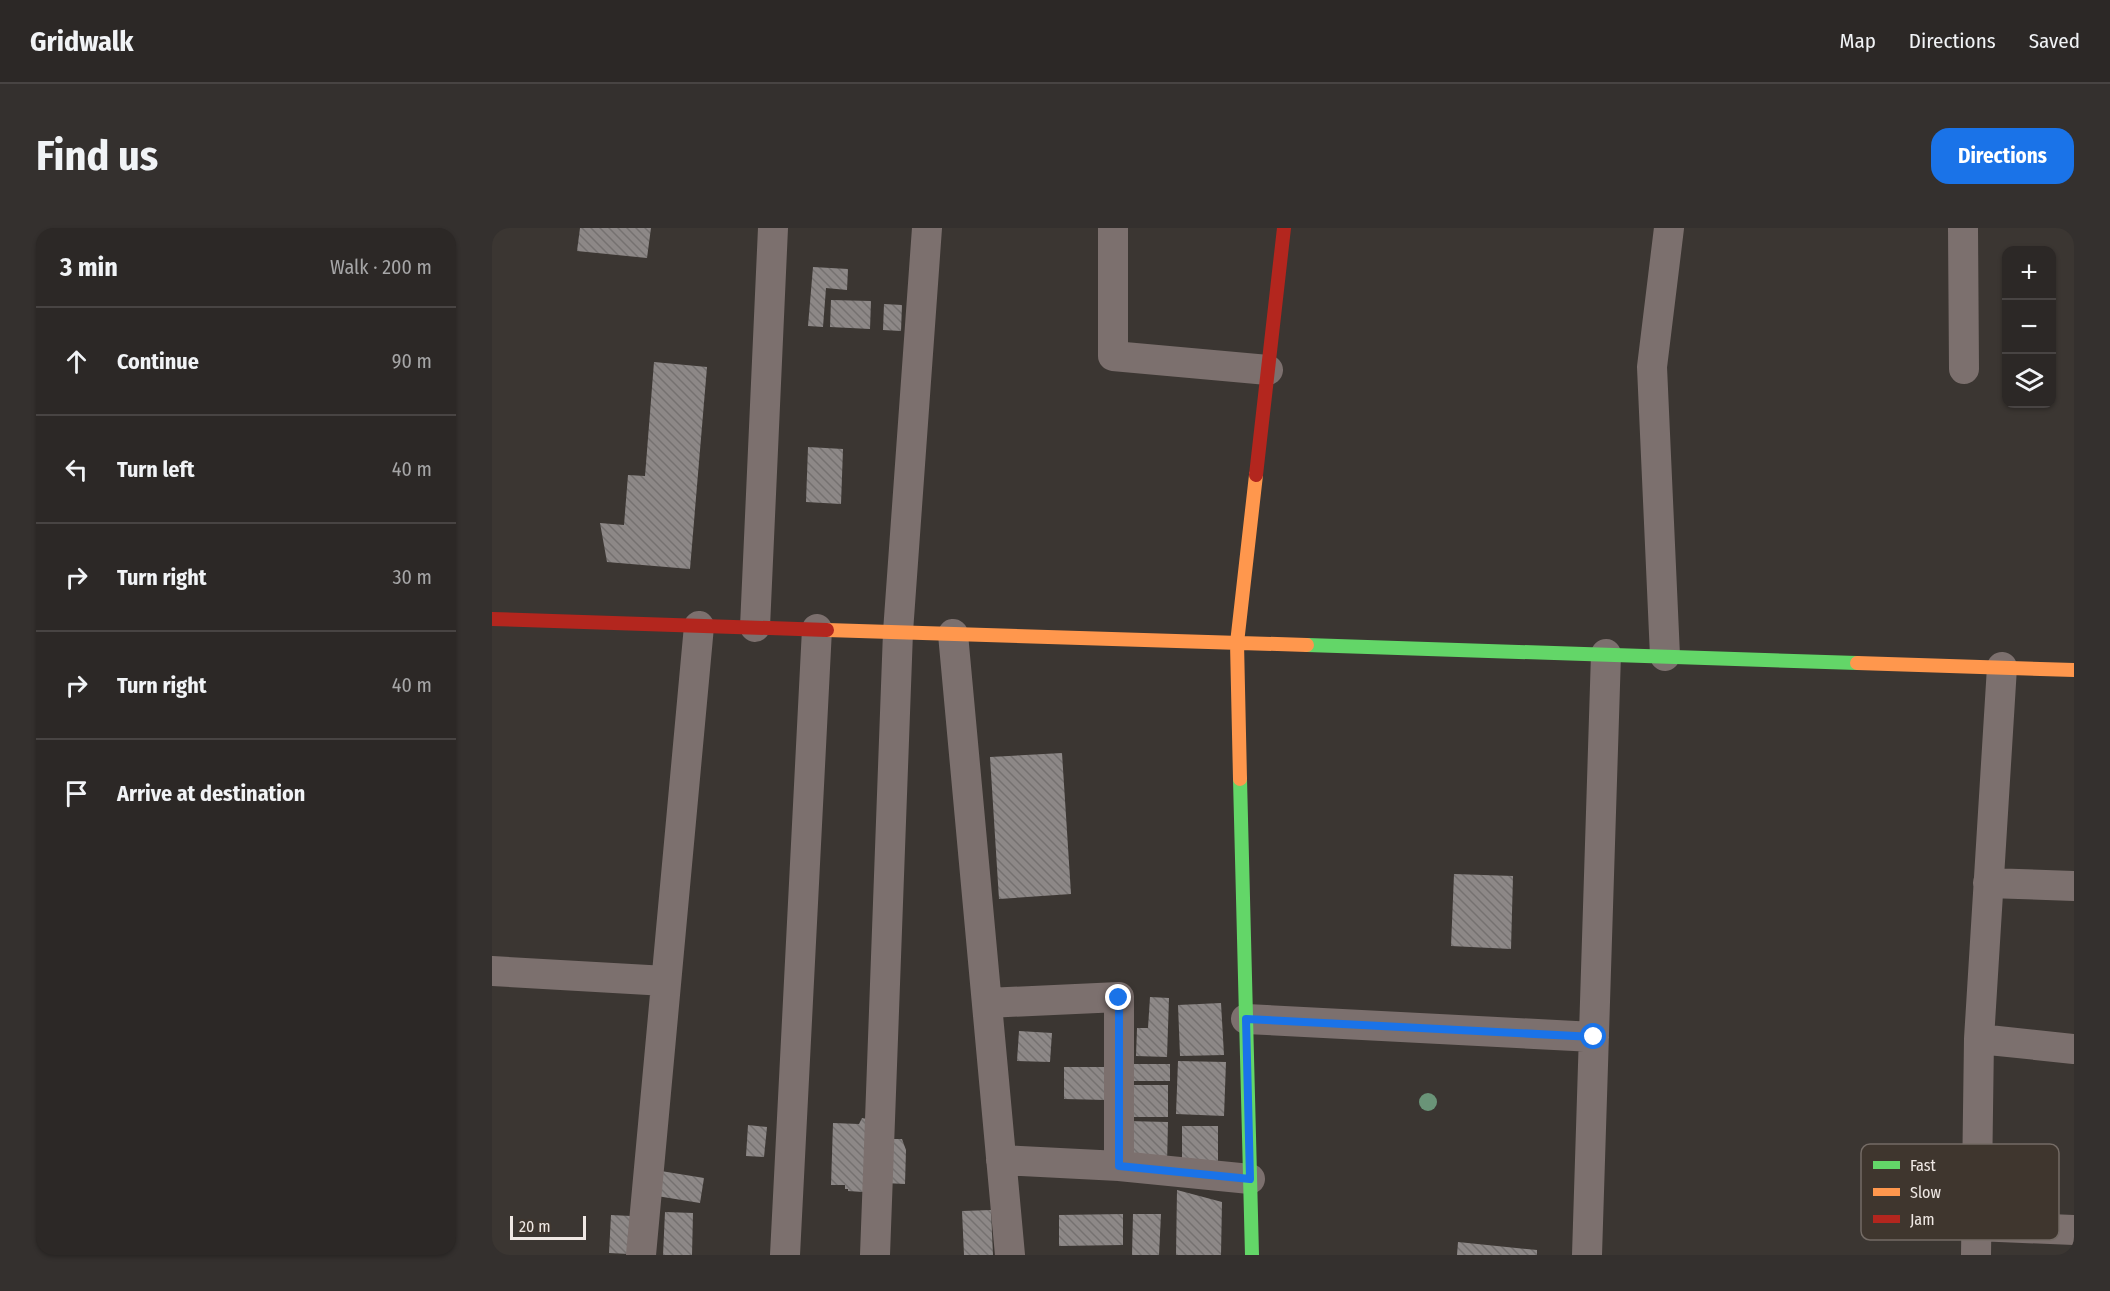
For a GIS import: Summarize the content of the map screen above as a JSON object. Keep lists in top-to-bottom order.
{
  "legend": ["Fast", "Slow", "Jam"],
  "scale_bar": "20 m",
  "page": {
    "header": "Gridwalk",
    "nav": ["Map", "Directions", "Saved"],
    "buttons": "Directions",
    "title": "Find us",
    "heading": ["3 min", "Walk · 200 m"],
    "map_buttons": ["+", "−"],
    "list": [
      ["Continue", "90 m"],
      ["Turn left", "40 m"],
      ["Turn right", "30 m"],
      ["Turn right", "40 m"],
      "Arrive at destination"
    ],
    "scale": "20 m"
  }
}
